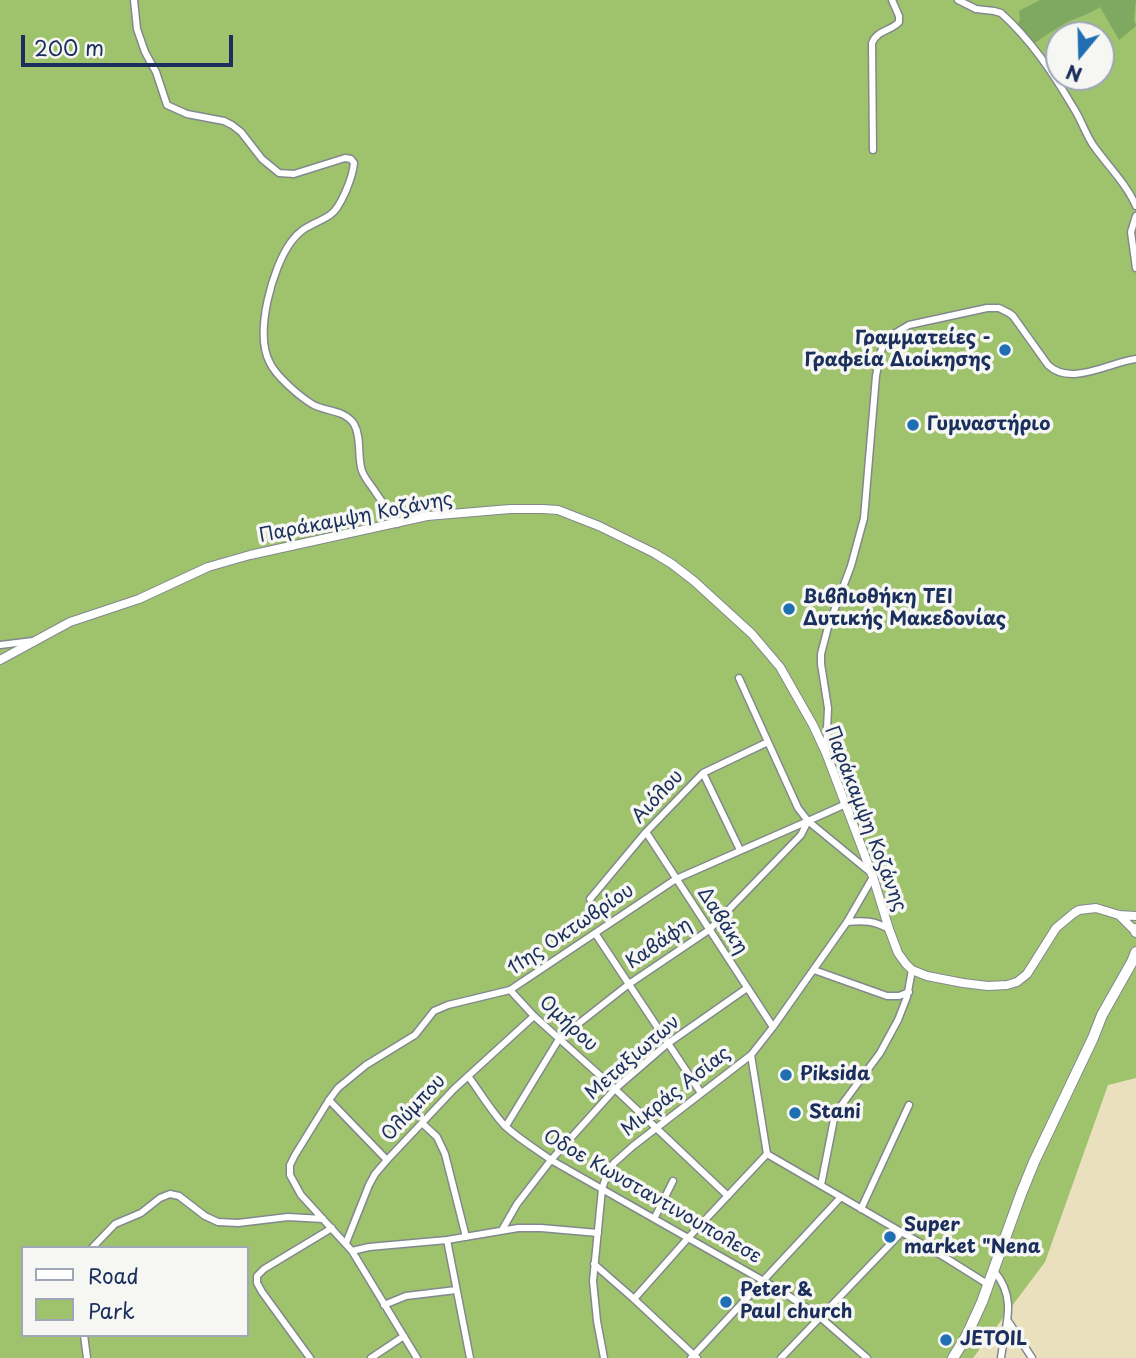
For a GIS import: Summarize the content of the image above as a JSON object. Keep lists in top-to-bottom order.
{
  "streets": {
    "main road": ["Παράκαμψη Κοζάνης"],
    "street": [
      "Αιόλου",
      "Δαβάκη",
      "11ης Οκτωβρίου",
      "Καβάφη",
      "Ομήρου",
      "Μεταξιωτων",
      "Μικράς Ασίας",
      "Ολύμπου",
      "Oδοε Κωνσταντινουπολεσε"
    ]
  },
  "crossings": [
    ["Παράκαμψη Κοζάνης", "Καβάφη"],
    ["Παράκαμψη Κοζάνης", "Μικράς Ασίας"],
    ["Αιόλου", "Δαβάκη"],
    ["Δαβάκη", "11ης Οκτωβρίου"],
    ["Δαβάκη", "Καβάφη"],
    ["Δαβάκη", "Μεταξιωτων"],
    ["Δαβάκη", "Μικράς Ασίας"],
    ["11ης Οκτωβρίου", "Καβάφη"],
    ["11ης Οκτωβρίου", "Ομήρου"],
    ["Καβάφη", "Ομήρου"],
    ["Καβάφη", "Oδοε Κωνσταντινουπολεσε"],
    ["Ομήρου", "Μεταξιωτων"],
    ["Ομήρου", "Μικράς Ασίας"],
    ["Ομήρου", "Ολύμπου"],
    ["Μεταξιωτων", "Oδοε Κωνσταντινουπολεσε"],
    ["Μικράς Ασίας", "Oδοε Κωνσταντινουπολεσε"],
    ["Ολύμπου", "Oδοε Κωνσταντινουπολεσε"]
  ],
  "places": [
    "Γραμματείες - Γραφεία Διοίκησης",
    "Γυμναστήριο",
    "Βιβλιοθήκη ΤΕΙ Δυτικής Μακεδονίας",
    "Piksida",
    "Stani",
    "Super market \"Nena",
    "Peter & Paul church",
    "JETOIL"
  ],
  "legend": ["Road", "Park"],
  "scale_bar": "200 m",
  "north": "bottom"
}
